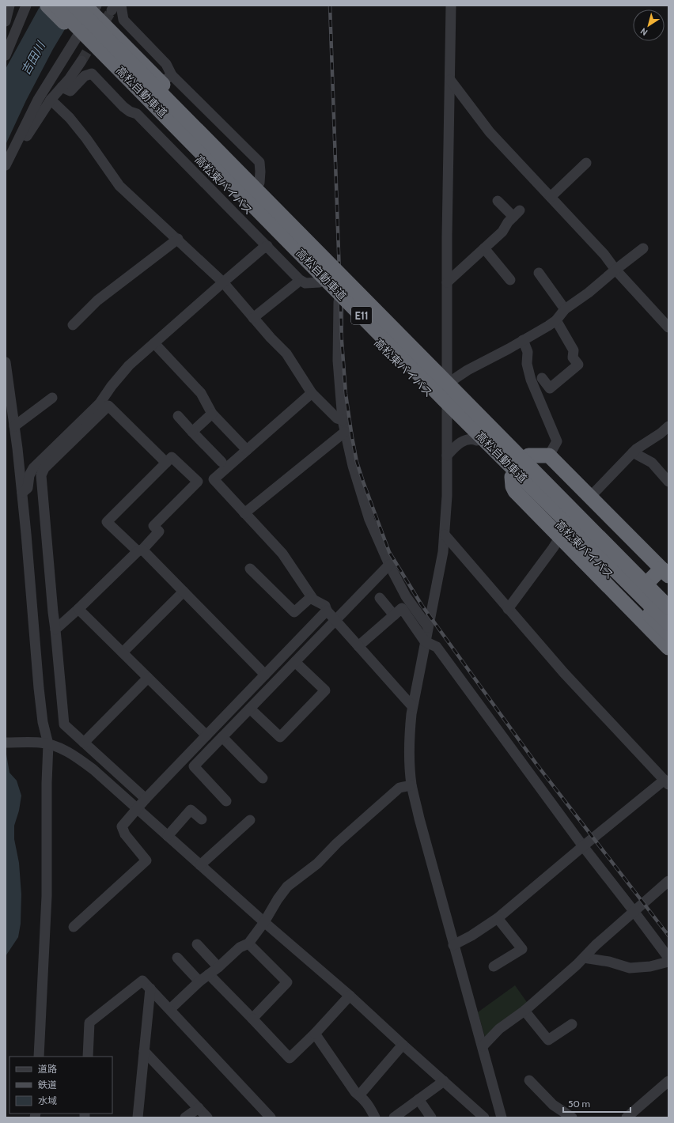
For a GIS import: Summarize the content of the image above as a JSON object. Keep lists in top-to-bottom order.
{
  "streets": {
    "highway": ["高松自動車道", "高松東バイパス", "E11"]
  },
  "water": ["吉田川"],
  "legend": ["道路", "鉄道", "水域"],
  "scale_bar": "50 m",
  "north": "bottom left"
}
